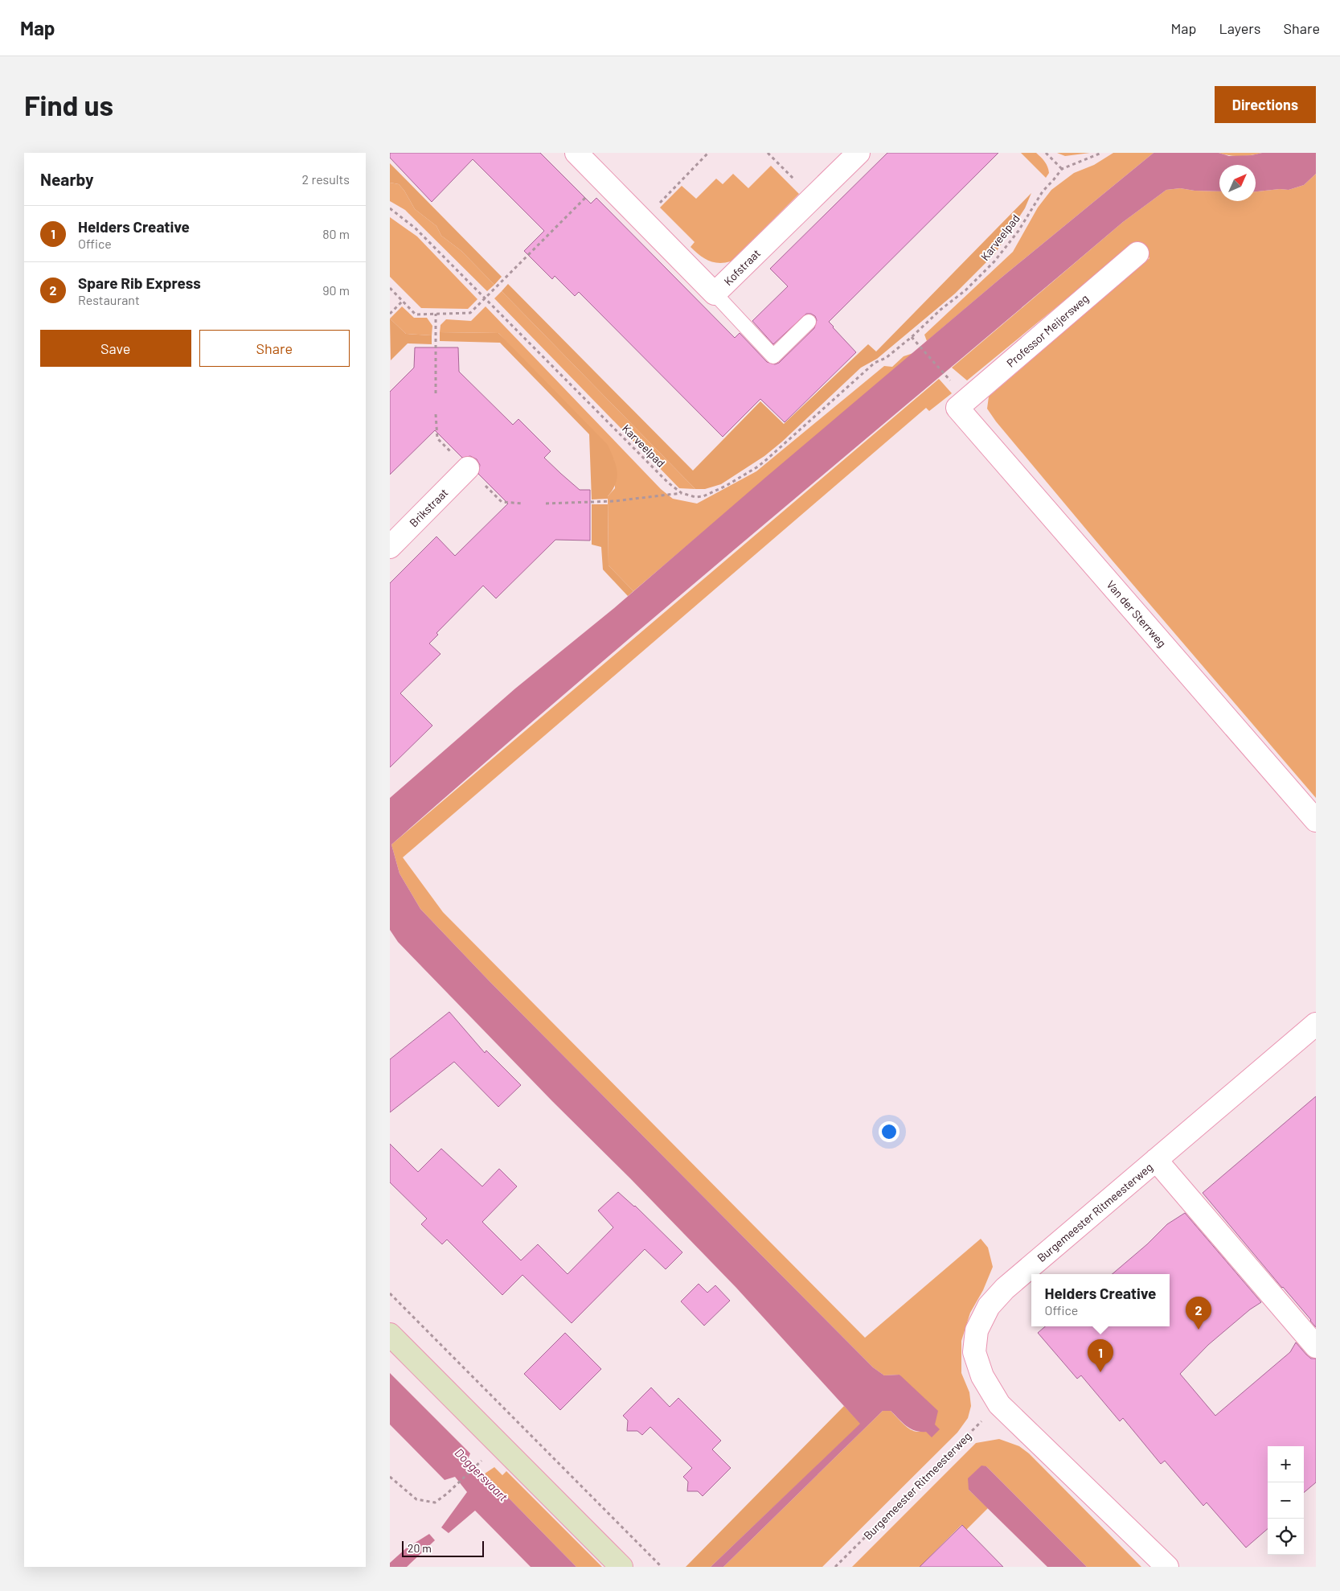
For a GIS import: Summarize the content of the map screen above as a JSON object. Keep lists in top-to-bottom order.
{
  "streets": {
    "street": [
      "Kofstraat",
      "Professor Meijersweg",
      "Brikstraat",
      "Van der Sterrweg",
      "Burgemeester Ritmeesterweg"
    ],
    "path": ["Karveelpad"]
  },
  "crossings": [
    ["Professor Meijersweg", "Van der Sterrweg"]
  ],
  "water": ["Doggersvaart"],
  "scale_bar": "20 m",
  "north": "top right",
  "page": {
    "header": "Map",
    "nav": ["Map", "Layers", "Share"],
    "buttons": [
      "Directions",
      ["Save", "Share"]
    ],
    "title": "Find us",
    "heading": ["Nearby", "2 results"],
    "list": [
      {
        "mark": "1",
        "name": "Helders Creative",
        "note": "Office",
        "value": "80 m"
      },
      {
        "mark": "2",
        "name": "Spare Rib Express",
        "note": "Restaurant",
        "value": "90 m"
      }
    ],
    "popup": ["Helders Creative", "Office"],
    "pins": ["2", "1"],
    "map_buttons": ["+", "−"],
    "scale": "20 m"
  }
}
